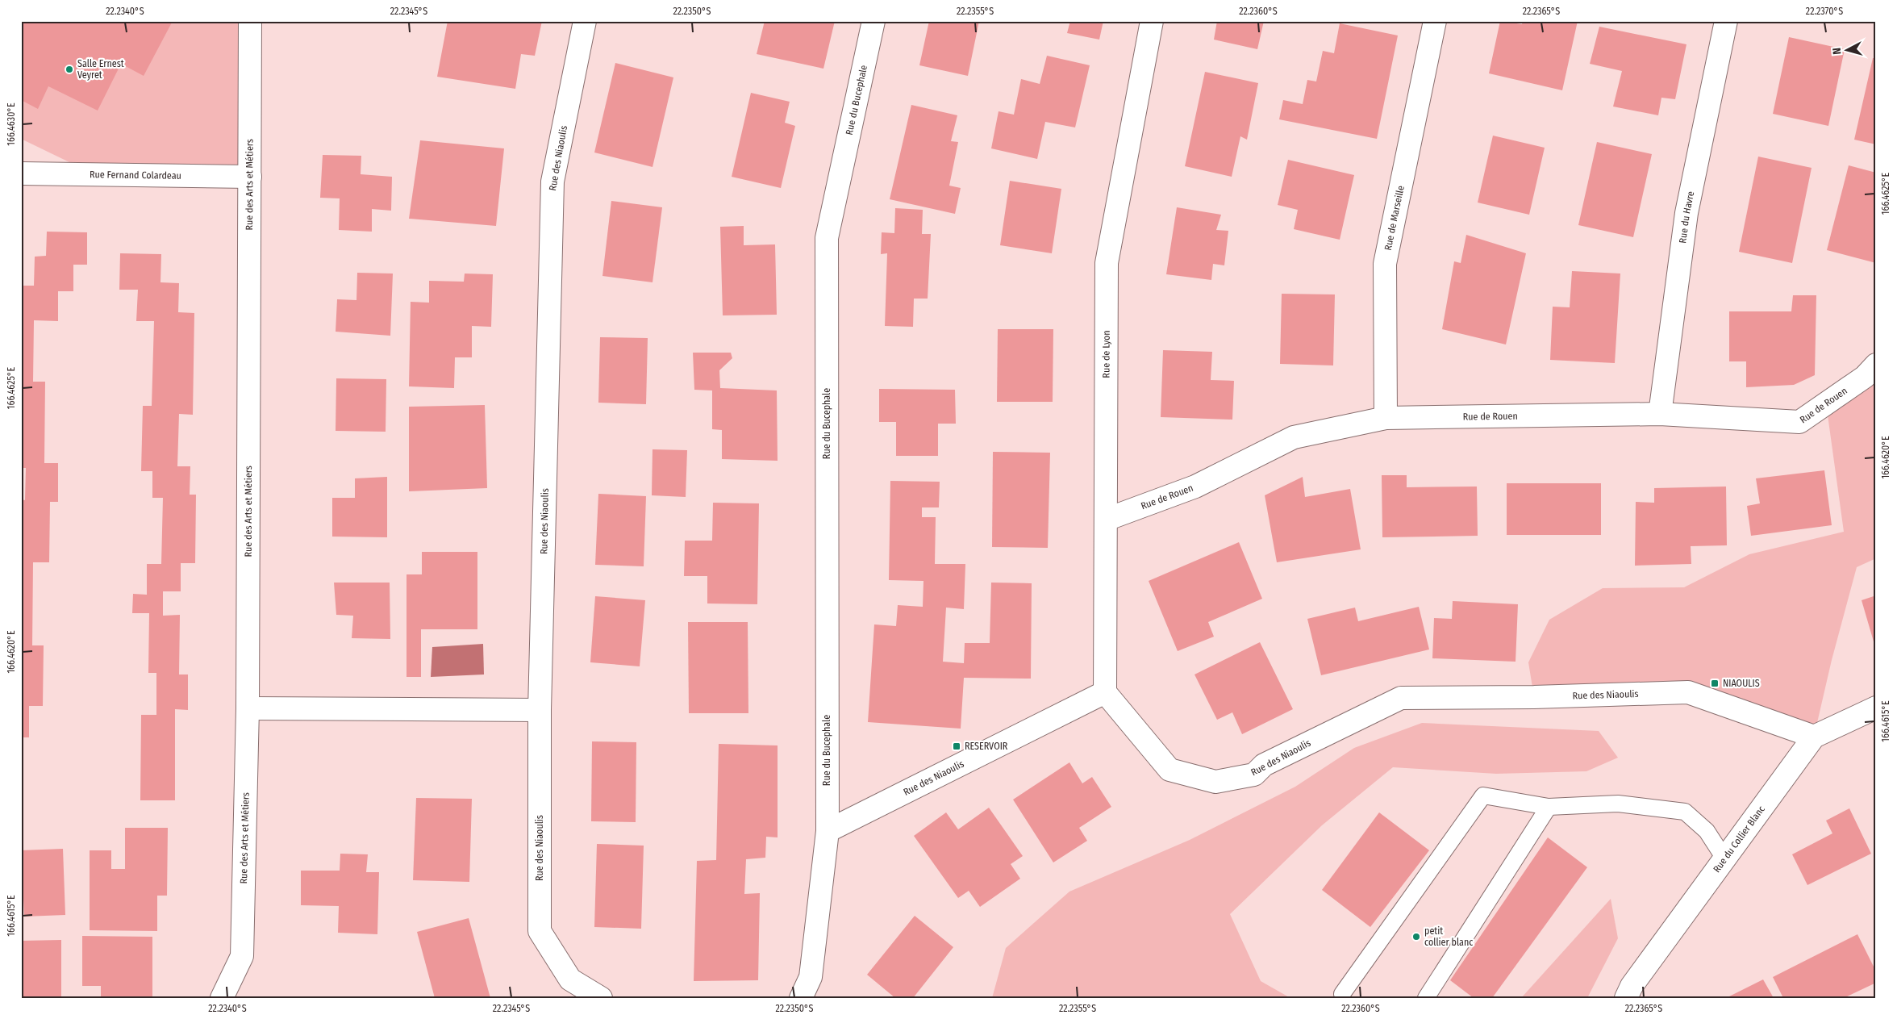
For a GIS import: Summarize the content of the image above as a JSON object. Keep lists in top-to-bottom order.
{
  "streets": {
    "street": [
      "Rue du Bucephale",
      "Rue des Niaoulis",
      "Rue Fernand Colardeau",
      "Rue des Arts et Métiers",
      "Rue du Havre",
      "Rue de Marseille",
      "Rue de Lyon",
      "Rue de Rouen",
      "Rue du Collier Blanc"
    ]
  },
  "crossings": [
    ["Rue du Bucephale", "Rue des Niaoulis"],
    ["Rue des Niaoulis", "Rue de Lyon"],
    ["Rue des Niaoulis", "Rue du Collier Blanc"],
    ["Rue Fernand Colardeau", "Rue des Arts et Métiers"],
    ["Rue du Havre", "Rue de Rouen"],
    ["Rue de Marseille", "Rue de Rouen"],
    ["Rue de Lyon", "Rue de Rouen"]
  ],
  "places": {
    "other": ["Salle Ernest Veyret", "petit collier blanc"],
    "transit": ["NIAOULIS", "RESERVOIR"]
  },
  "north": "left",
  "coordinates": [
    "22.2340°S",
    "22.2345°S",
    "22.2350°S",
    "22.2355°S",
    "22.2360°S",
    "22.2365°S",
    "22.2370°S",
    "166.4630°E",
    "166.4625°E",
    "166.4620°E",
    "166.4615°E"
  ]
}
